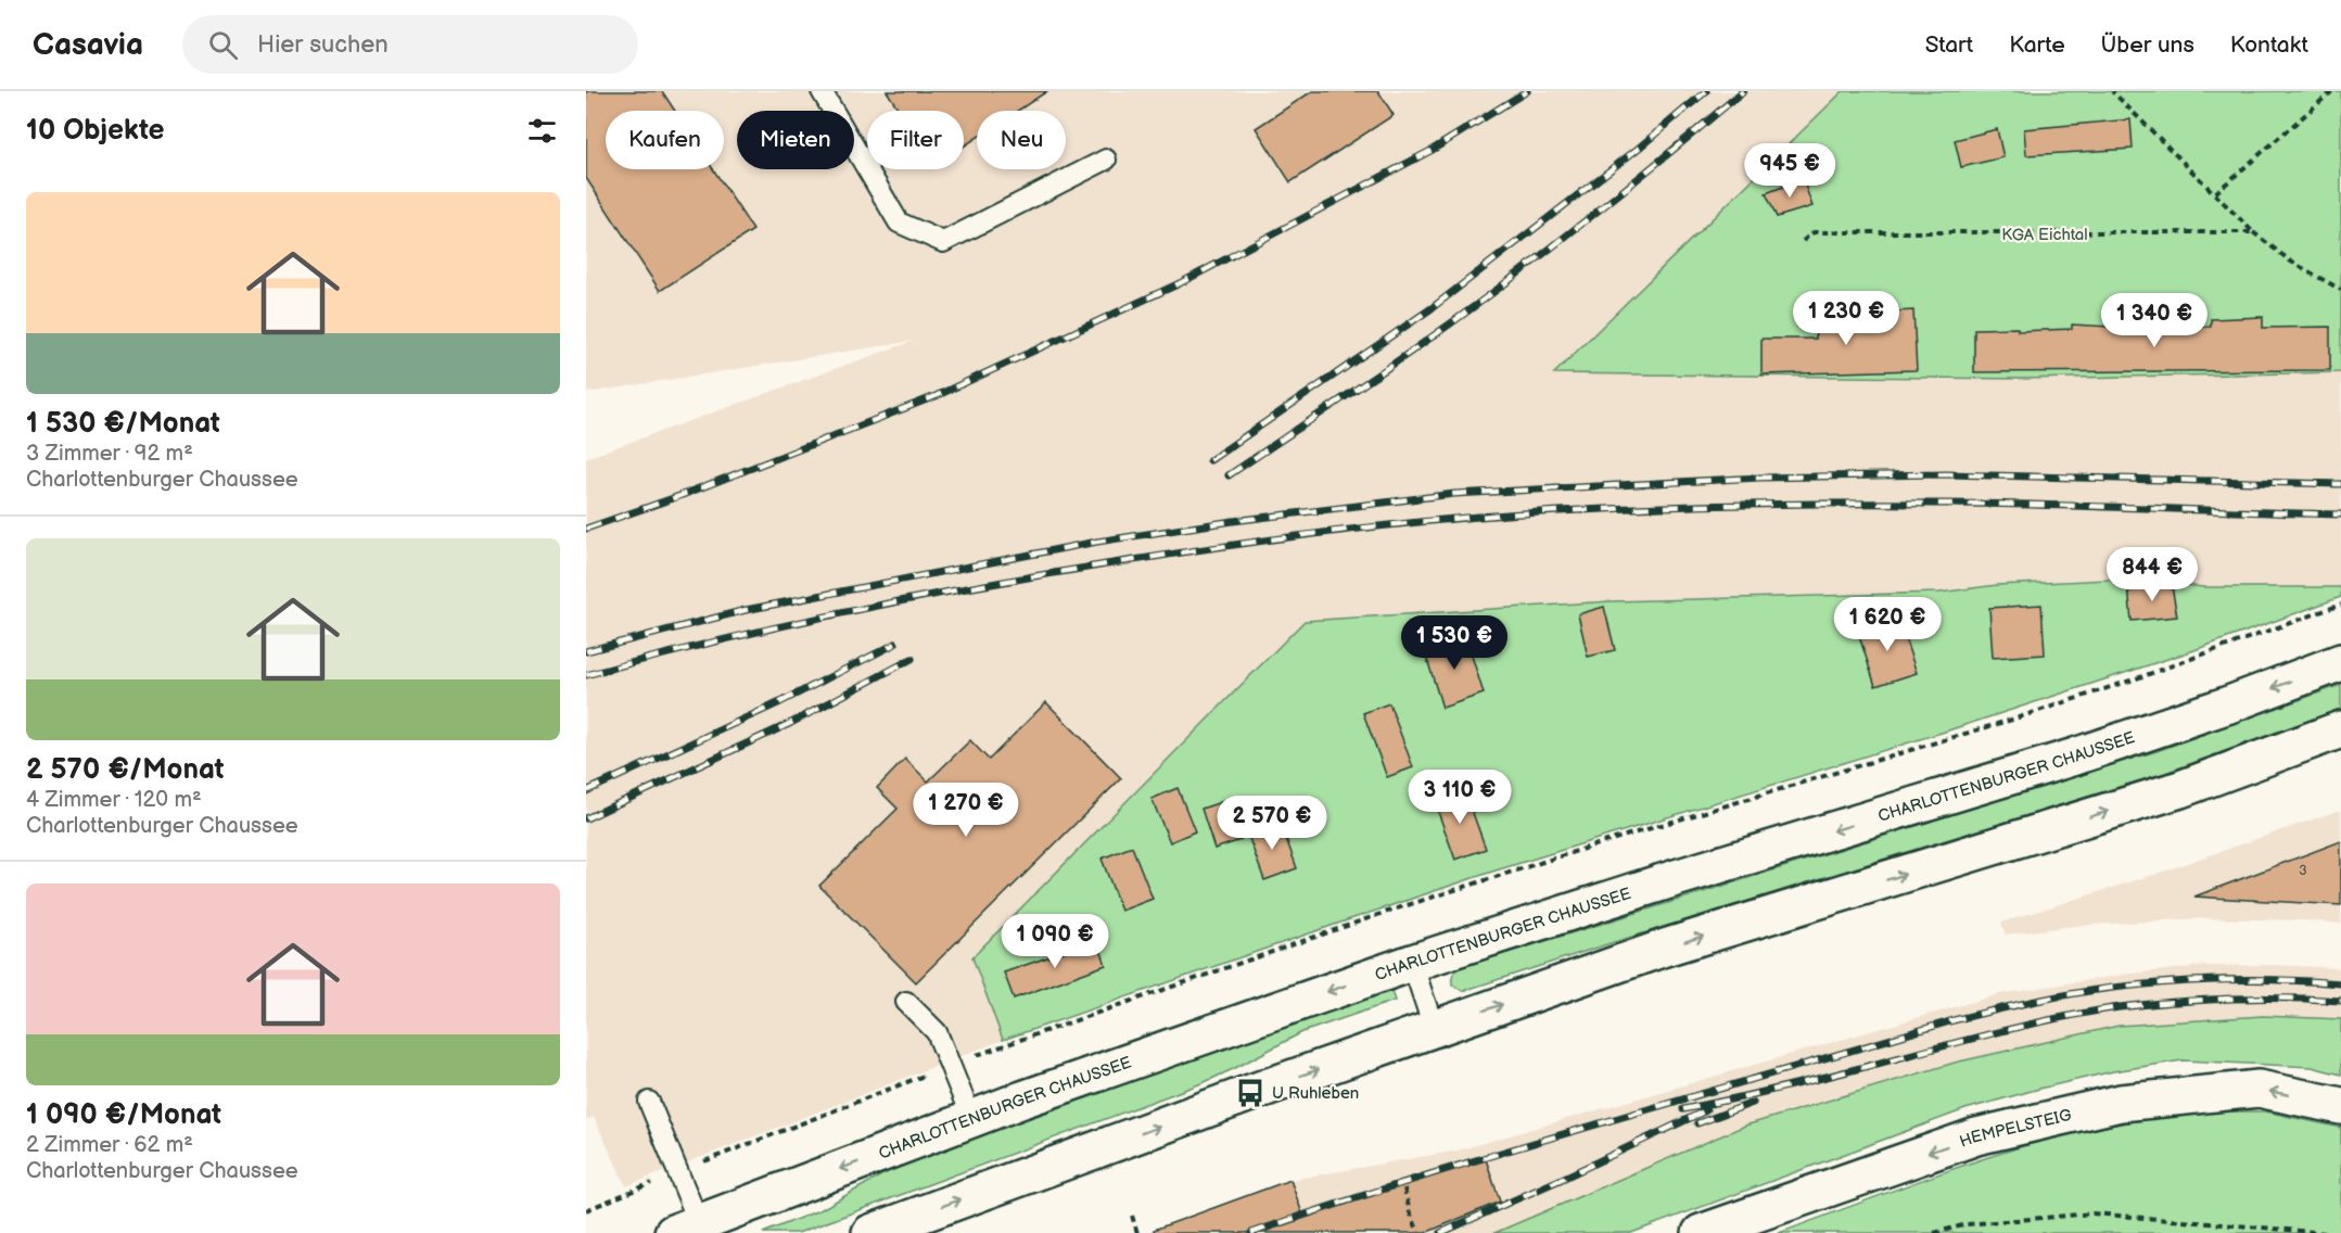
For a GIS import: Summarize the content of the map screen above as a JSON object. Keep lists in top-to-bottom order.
{
  "streets": {
    "main road": ["CHARLOTTENBURGER CHAUSSEE", "HEMPELSTEIG"]
  },
  "parks": ["KGA Eichtal"],
  "places": {
    "bus stop": ["U Ruhleben"]
  },
  "house_numbers": ["3"],
  "page": {
    "header": "Casavia",
    "search": "Hier suchen",
    "nav": [
      "Start",
      "Karte",
      "Über uns",
      "Kontakt"
    ],
    "heading": "10 Objekte",
    "chip": [
      "Kaufen",
      "Mieten",
      "Filter",
      "Neu"
    ],
    "price": [
      "945 €",
      "1 230 €",
      "1 340 €",
      "844 €",
      "1 620 €",
      "1 530 €",
      "3 110 €",
      "1 270 €",
      "2 570 €",
      "1 090 €"
    ],
    "list": [
      {
        "name": "1 530 €/Monat",
        "note": "3 Zimmer · 92 m² · Charlottenburger Chaussee"
      },
      {
        "name": "2 570 €/Monat",
        "note": "4 Zimmer · 120 m² · Charlottenburger Chaussee"
      },
      {
        "name": "1 090 €/Monat",
        "note": "2 Zimmer · 62 m² · Charlottenburger Chaussee"
      }
    ]
  }
}
